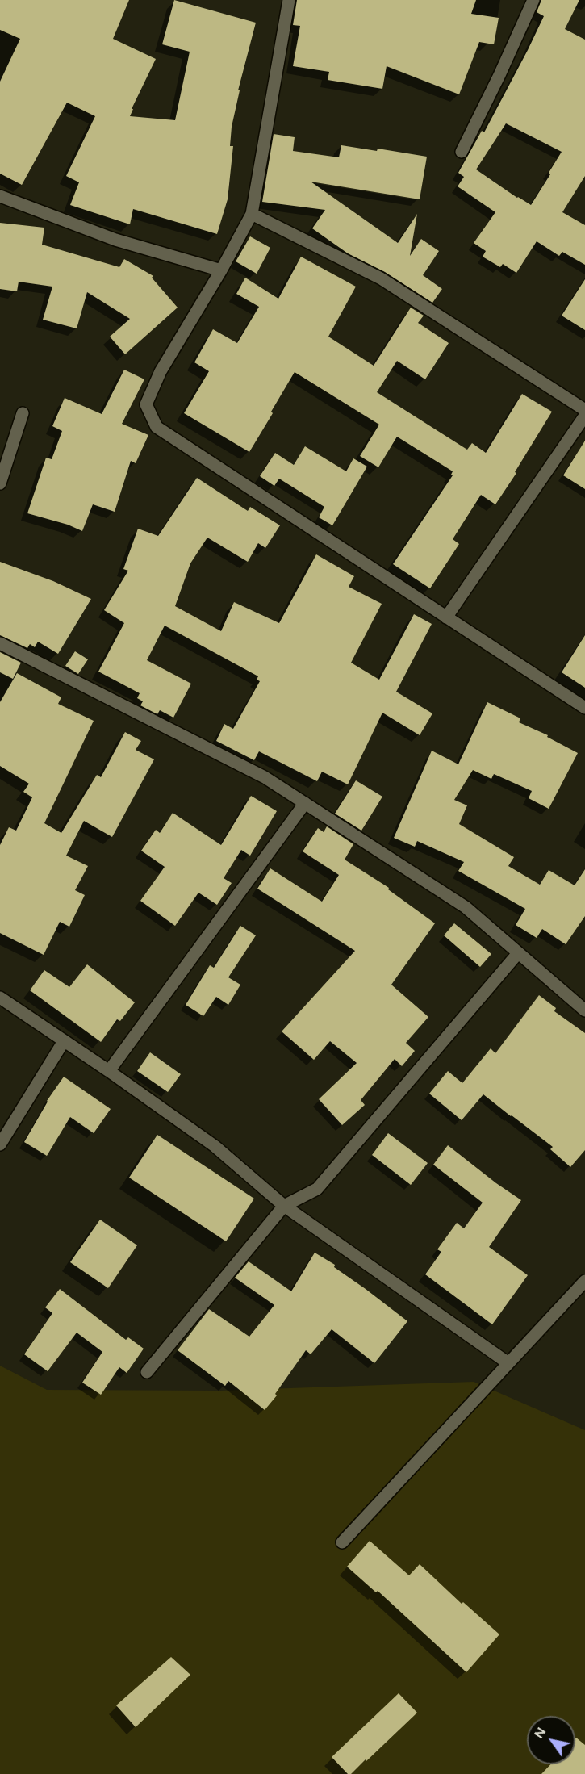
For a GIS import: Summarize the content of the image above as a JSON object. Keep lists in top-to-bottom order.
{
  "north": "top left"
}
